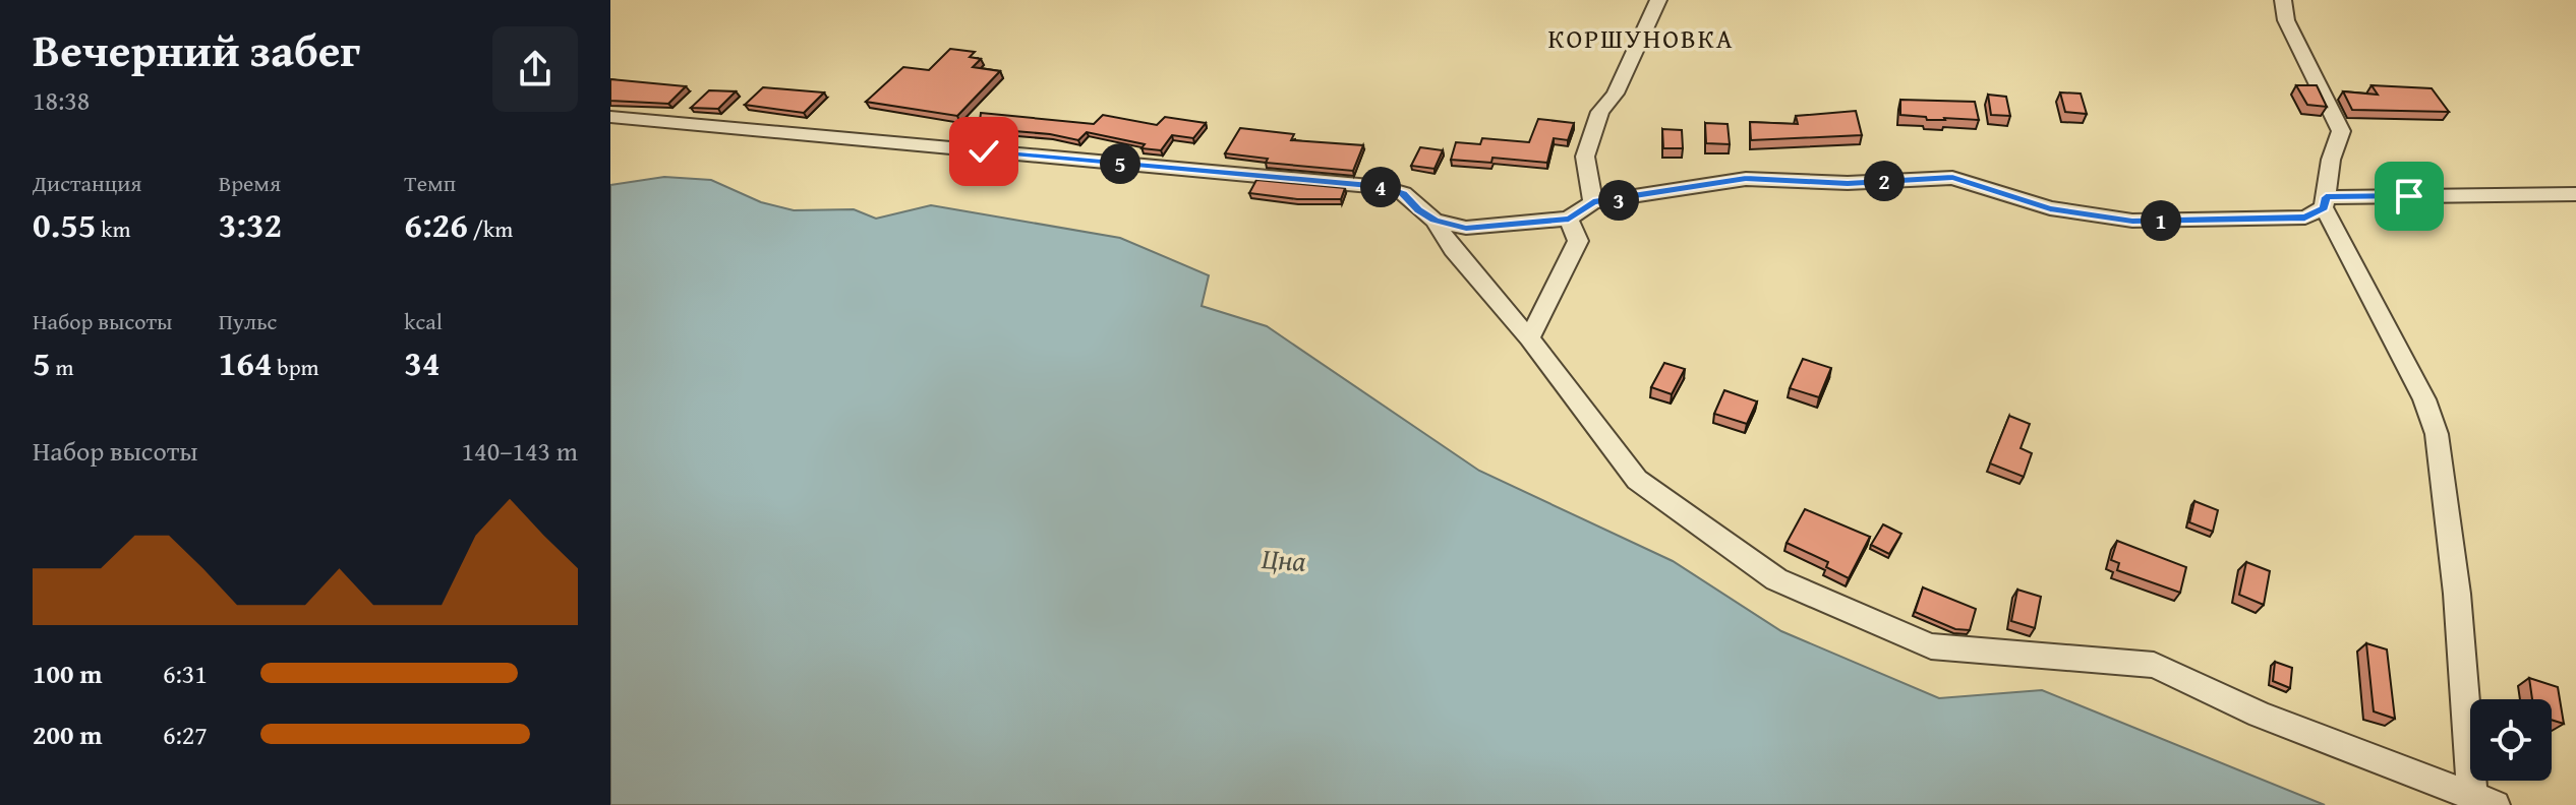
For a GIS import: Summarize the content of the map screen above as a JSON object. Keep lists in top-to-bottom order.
{
  "districts": ["КОРШУНОВКА"],
  "water": ["Цна"],
  "page": {
    "heading": ["Вечерний забег", "18:38"],
    "stats": [
      ["Дистанция", "0.55 km"],
      ["Время", "3:32"],
      ["Темп", "6:26 /km"],
      ["Набор высоты", "5 m"],
      ["Пульс", "164 bpm"],
      ["kcal", "34"]
    ],
    "pins": [
      "5",
      "2",
      "4",
      "3",
      "1"
    ],
    "chart": ["Набор высоты", "140–143 m"],
    "list": [
      {
        "name": "100 m",
        "note": "6:31"
      },
      {
        "name": "200 m",
        "note": "6:27"
      }
    ]
  }
}
